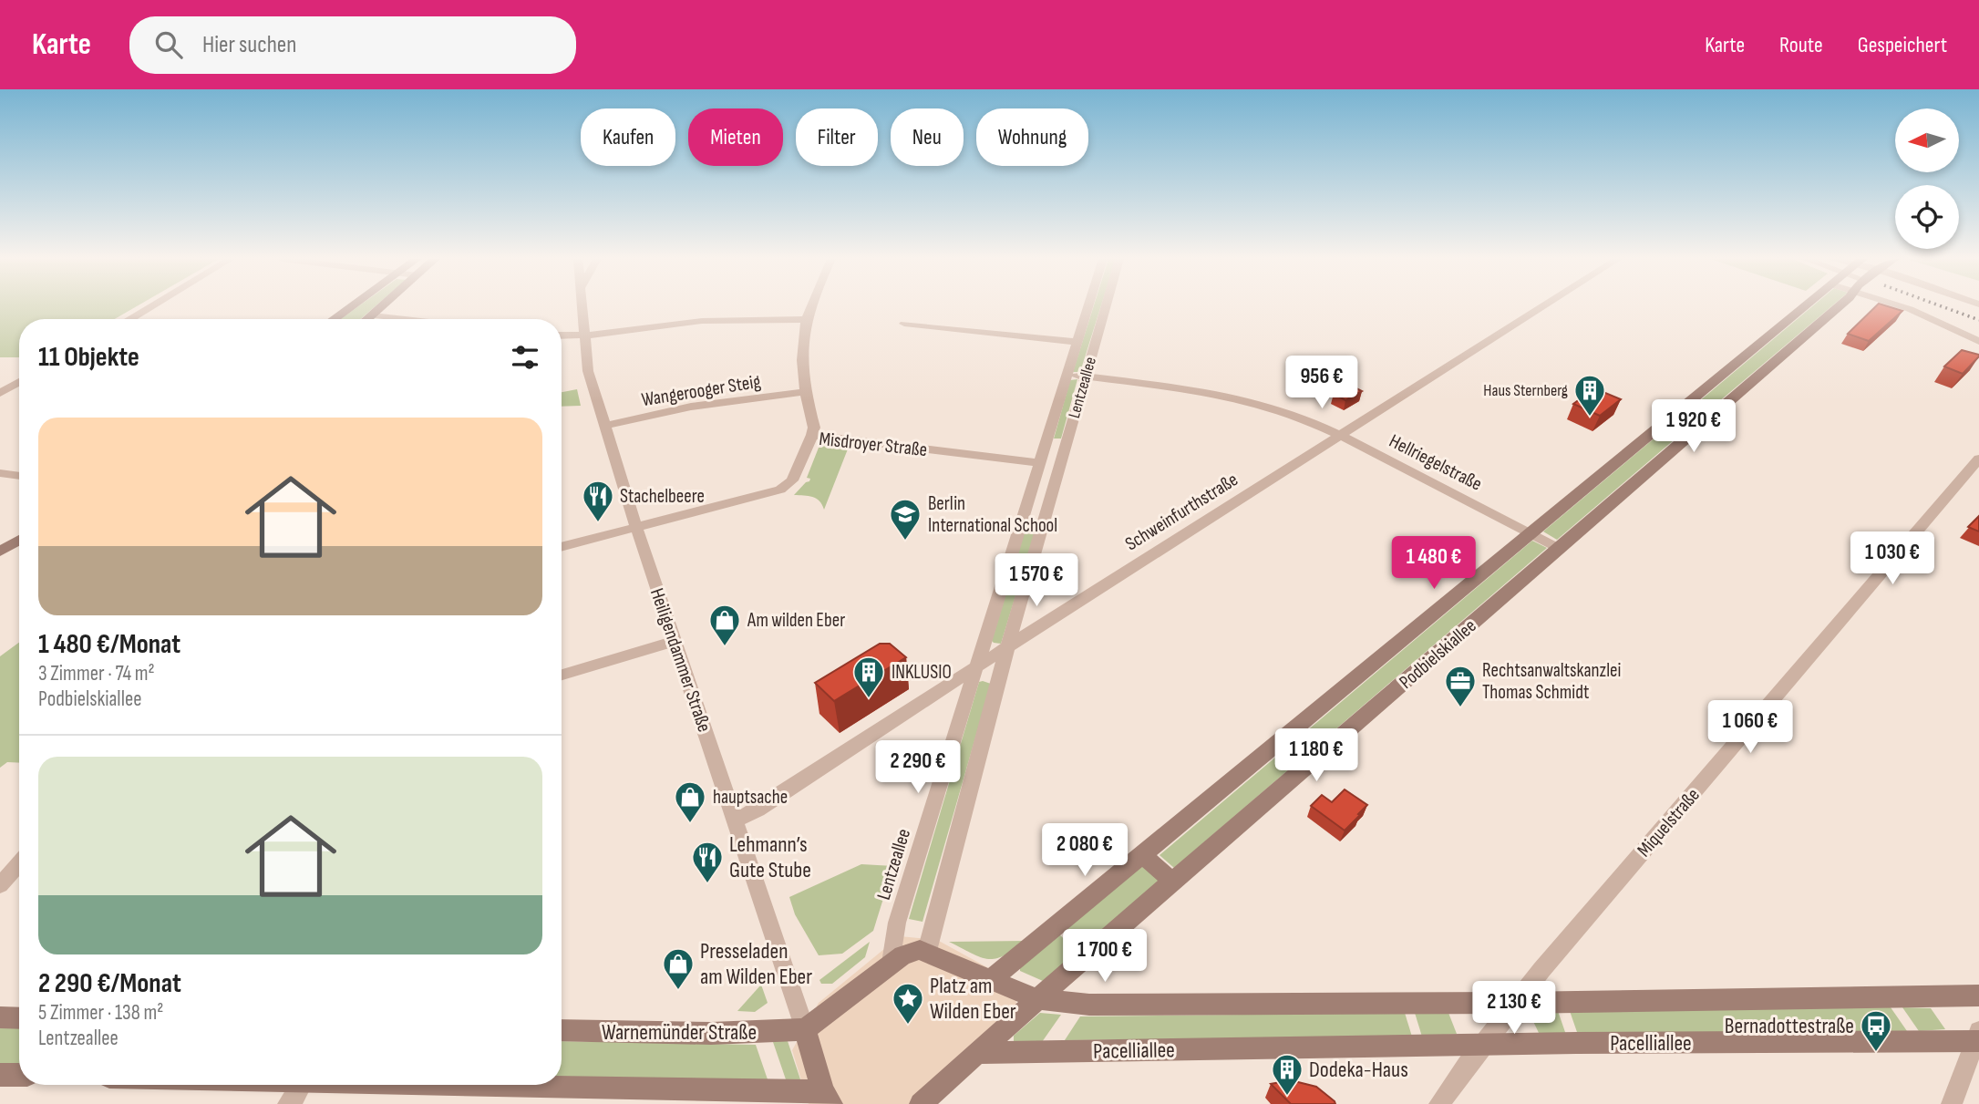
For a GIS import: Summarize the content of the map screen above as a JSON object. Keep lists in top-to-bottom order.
{
  "streets": {
    "street": [
      "Lentzeallee",
      "Wangerooger Steig",
      "Misdroyer Straße",
      "Hellriegelstraße",
      "Schweinfurthstraße",
      "Podbielskiallee",
      "Heiligendammer Straße",
      "Miquelstraße",
      "Warnemünder Straße",
      "Pacelliallee"
    ]
  },
  "crossings": [
    ["Lentzeallee", "Misdroyer Straße"],
    ["Lentzeallee", "Hellriegelstraße"],
    ["Lentzeallee", "Schweinfurthstraße"],
    ["Wangerooger Steig", "Heiligendammer Straße"],
    ["Misdroyer Straße", "Heiligendammer Straße"],
    ["Hellriegelstraße", "Schweinfurthstraße"],
    ["Hellriegelstraße", "Podbielskiallee"],
    ["Schweinfurthstraße", "Heiligendammer Straße"],
    ["Heiligendammer Straße", "Warnemünder Straße"],
    ["Miquelstraße", "Pacelliallee"]
  ],
  "places": {
    "building": ["Haus Sternberg", "INKLUSIO", "Dodeka-Haus"],
    "restaurant": ["Stachelbeere", "Lehmann’s Gute Stube"],
    "school or university": ["Berlin International School"],
    "shop": ["Am wilden Eber", "hauptsache", "Presseladen am Wilden Eber"],
    "office": ["Rechtsanwaltskanzlei Thomas Schmidt"],
    "place": ["Platz am Wilden Eber"],
    "bus stop": ["Bernadottestraße"]
  },
  "north": "left",
  "page": {
    "header": "Karte",
    "search": "Hier suchen",
    "nav": ["Karte", "Route", "Gespeichert"],
    "chip": [
      "Kaufen",
      "Mieten",
      "Filter",
      "Neu",
      "Wohnung"
    ],
    "heading": "11 Objekte",
    "price": [
      "956 €",
      "1 920 €",
      "1 030 €",
      "1 480 €",
      "1 570 €",
      "1 060 €",
      "1 180 €",
      "2 290 €",
      "2 080 €",
      "1 700 €",
      "2 130 €"
    ],
    "list": [
      {
        "name": "1 480 €/Monat",
        "note": "3 Zimmer · 74 m² · Podbielskiallee"
      },
      {
        "name": "2 290 €/Monat",
        "note": "5 Zimmer · 138 m² · Lentzeallee"
      }
    ]
  }
}
